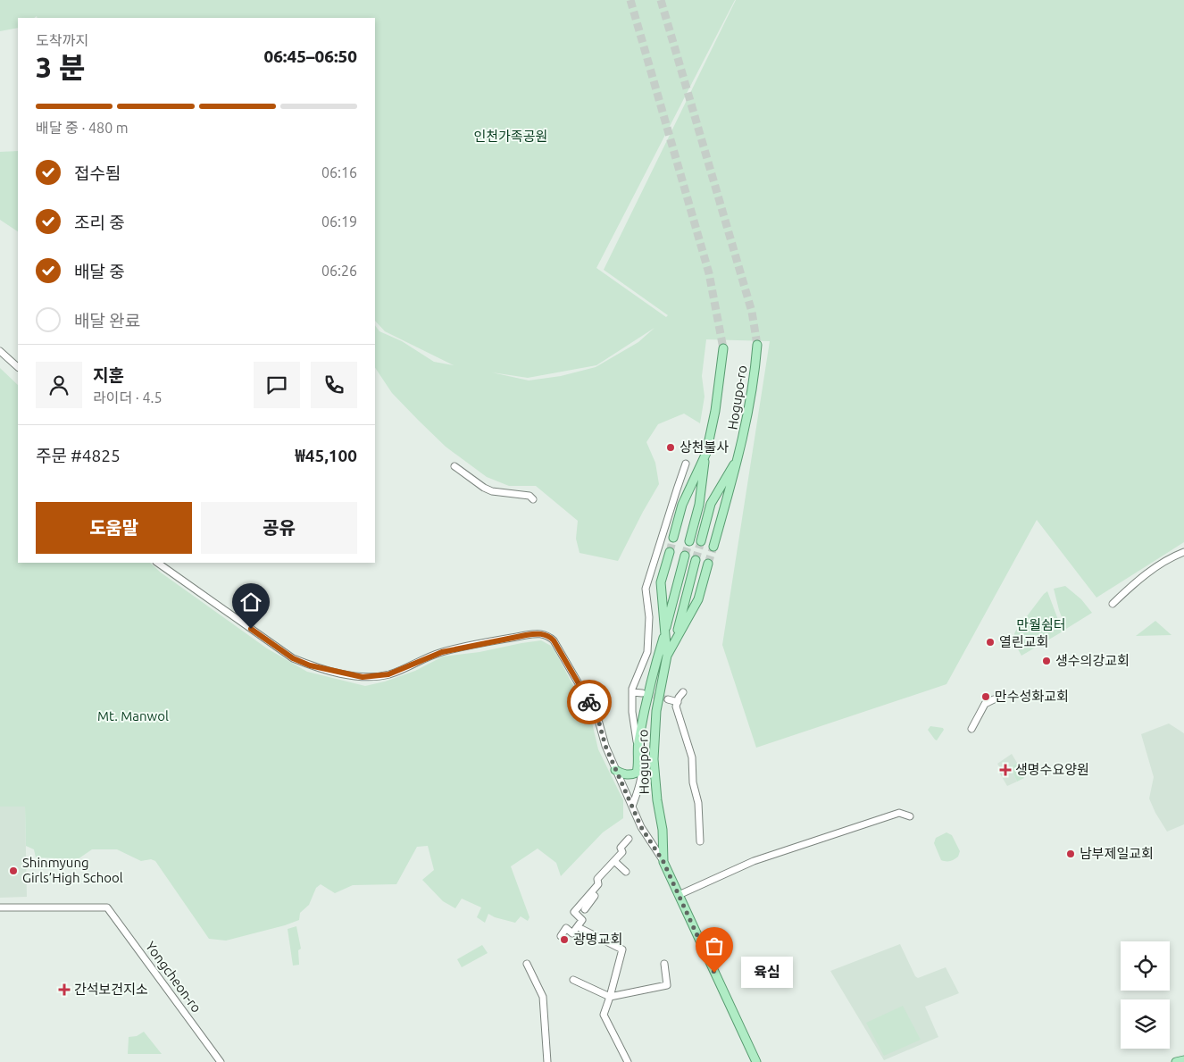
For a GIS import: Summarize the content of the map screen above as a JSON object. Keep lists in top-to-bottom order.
{
  "streets": {
    "main road": ["Hogupo-ro"],
    "street": ["Yongcheon-ro"]
  },
  "parks": ["인천가족공원", "만월쉼터", "Mt. Manwol"],
  "places": {
    "other": [
      "상천불사",
      "열린교회",
      "생수의강교회",
      "만수성화교회",
      "남부제일교회",
      "Shinmyung Girls’High School",
      "광명교회",
      "육심"
    ],
    "health": ["생명수요양원", "간석보건지소"]
  },
  "page": {
    "heading": ["3 분", "도착까지", "06:45–06:50"],
    "panel": [
      "지훈",
      "라이더 · 4.5",
      "주문 #4825",
      "₩45,100"
    ],
    "bar": "배달 중 · 480 m",
    "list": [
      ["접수됨", "06:16"],
      ["조리 중", "06:19"],
      ["배달 중", "06:26"],
      "배달 완료"
    ],
    "buttons": ["도움말", "공유"],
    "bubble": "육심"
  }
}
